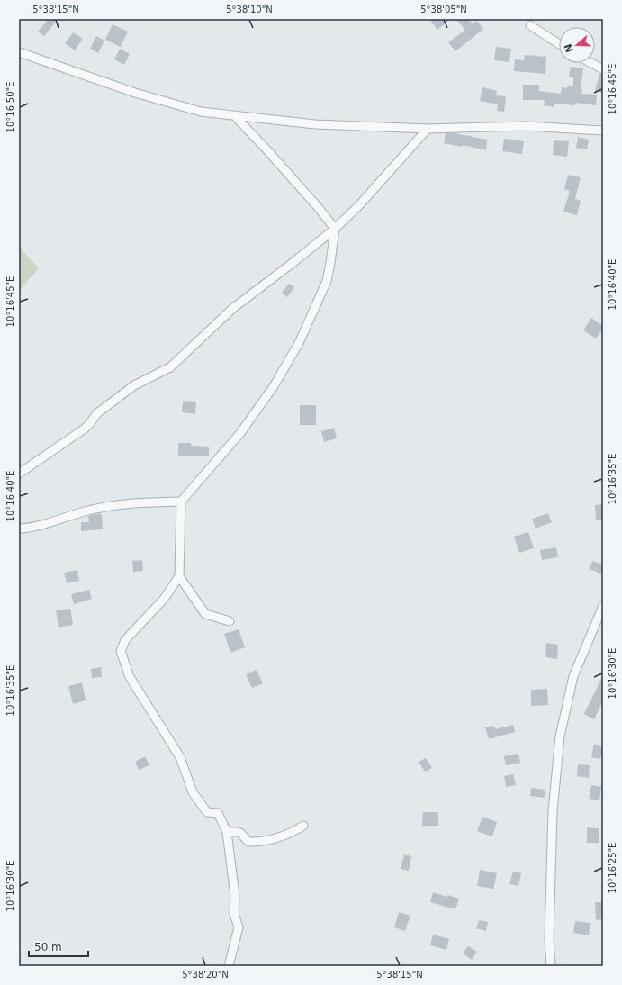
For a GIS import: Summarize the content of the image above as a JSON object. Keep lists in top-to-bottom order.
{
  "scale_bar": "50 m",
  "north": "left",
  "coordinates": [
    "5°38'15\"N",
    "5°38'10\"N",
    "5°38'05\"N",
    "10°16'45\"E",
    "10°16'50\"E",
    "10°16'40\"E",
    "10°16'35\"E",
    "10°16'30\"E",
    "10°16'25\"E",
    "5°38'20\"N"
  ]
}
